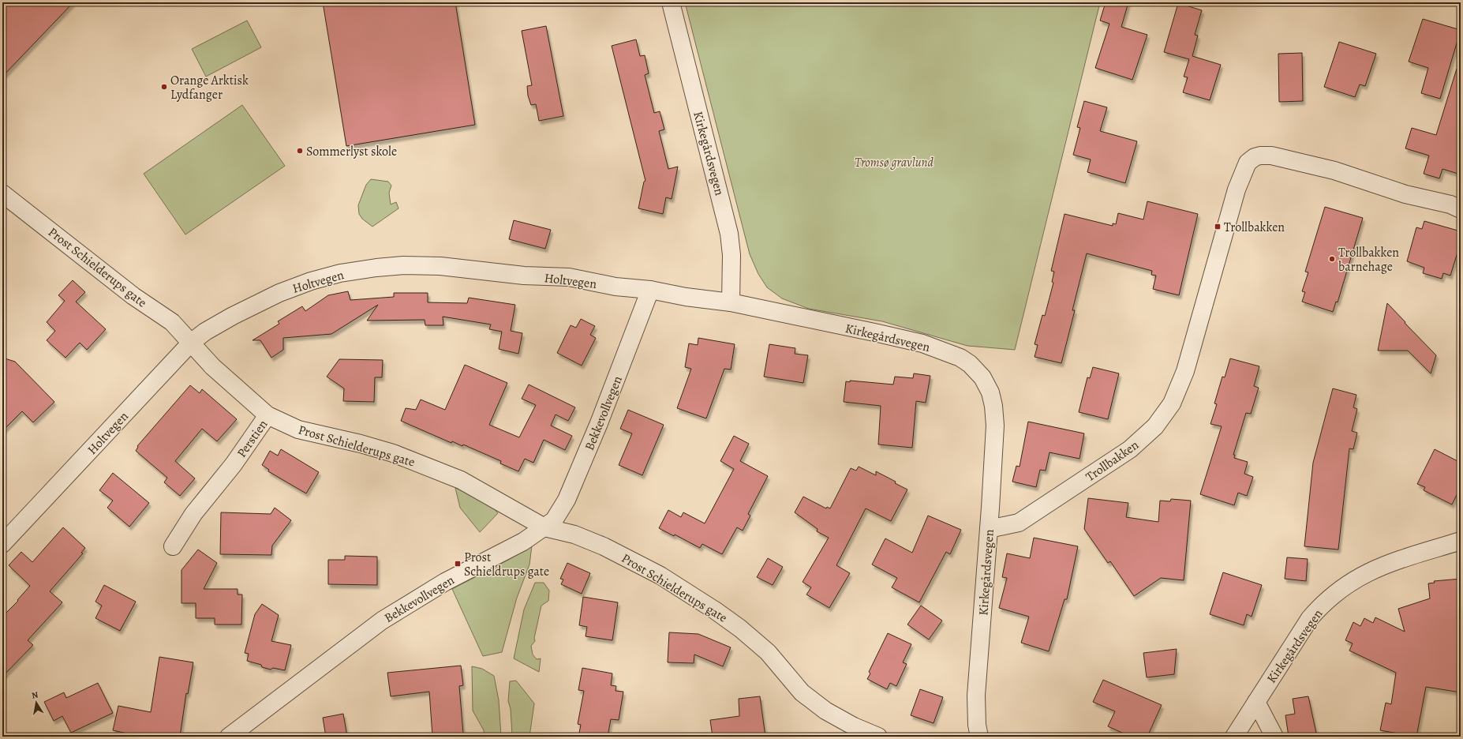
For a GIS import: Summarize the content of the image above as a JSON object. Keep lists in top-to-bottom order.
{
  "streets": {
    "street": [
      "Kirkegårdsvegen",
      "Prost Schielderups gate",
      "Holtvegen",
      "Bekkevollvegen",
      "Perstien",
      "Trollbakken"
    ]
  },
  "crossings": [
    ["Kirkegårdsvegen", "Holtvegen"],
    ["Kirkegårdsvegen", "Trollbakken"],
    ["Prost Schielderups gate", "Holtvegen"],
    ["Prost Schielderups gate", "Bekkevollvegen"],
    ["Prost Schielderups gate", "Perstien"],
    ["Holtvegen", "Bekkevollvegen"],
    ["Holtvegen", "Perstien"]
  ],
  "parks": ["Tromsø gravlund"],
  "places": {
    "other": ["Orange Arktisk Lydfanger", "Sommerlyst skole", "Trollbakken barnehage"],
    "transit": ["Trollbakken", "Prost Schieldrups gate"]
  },
  "north": "top"
}
